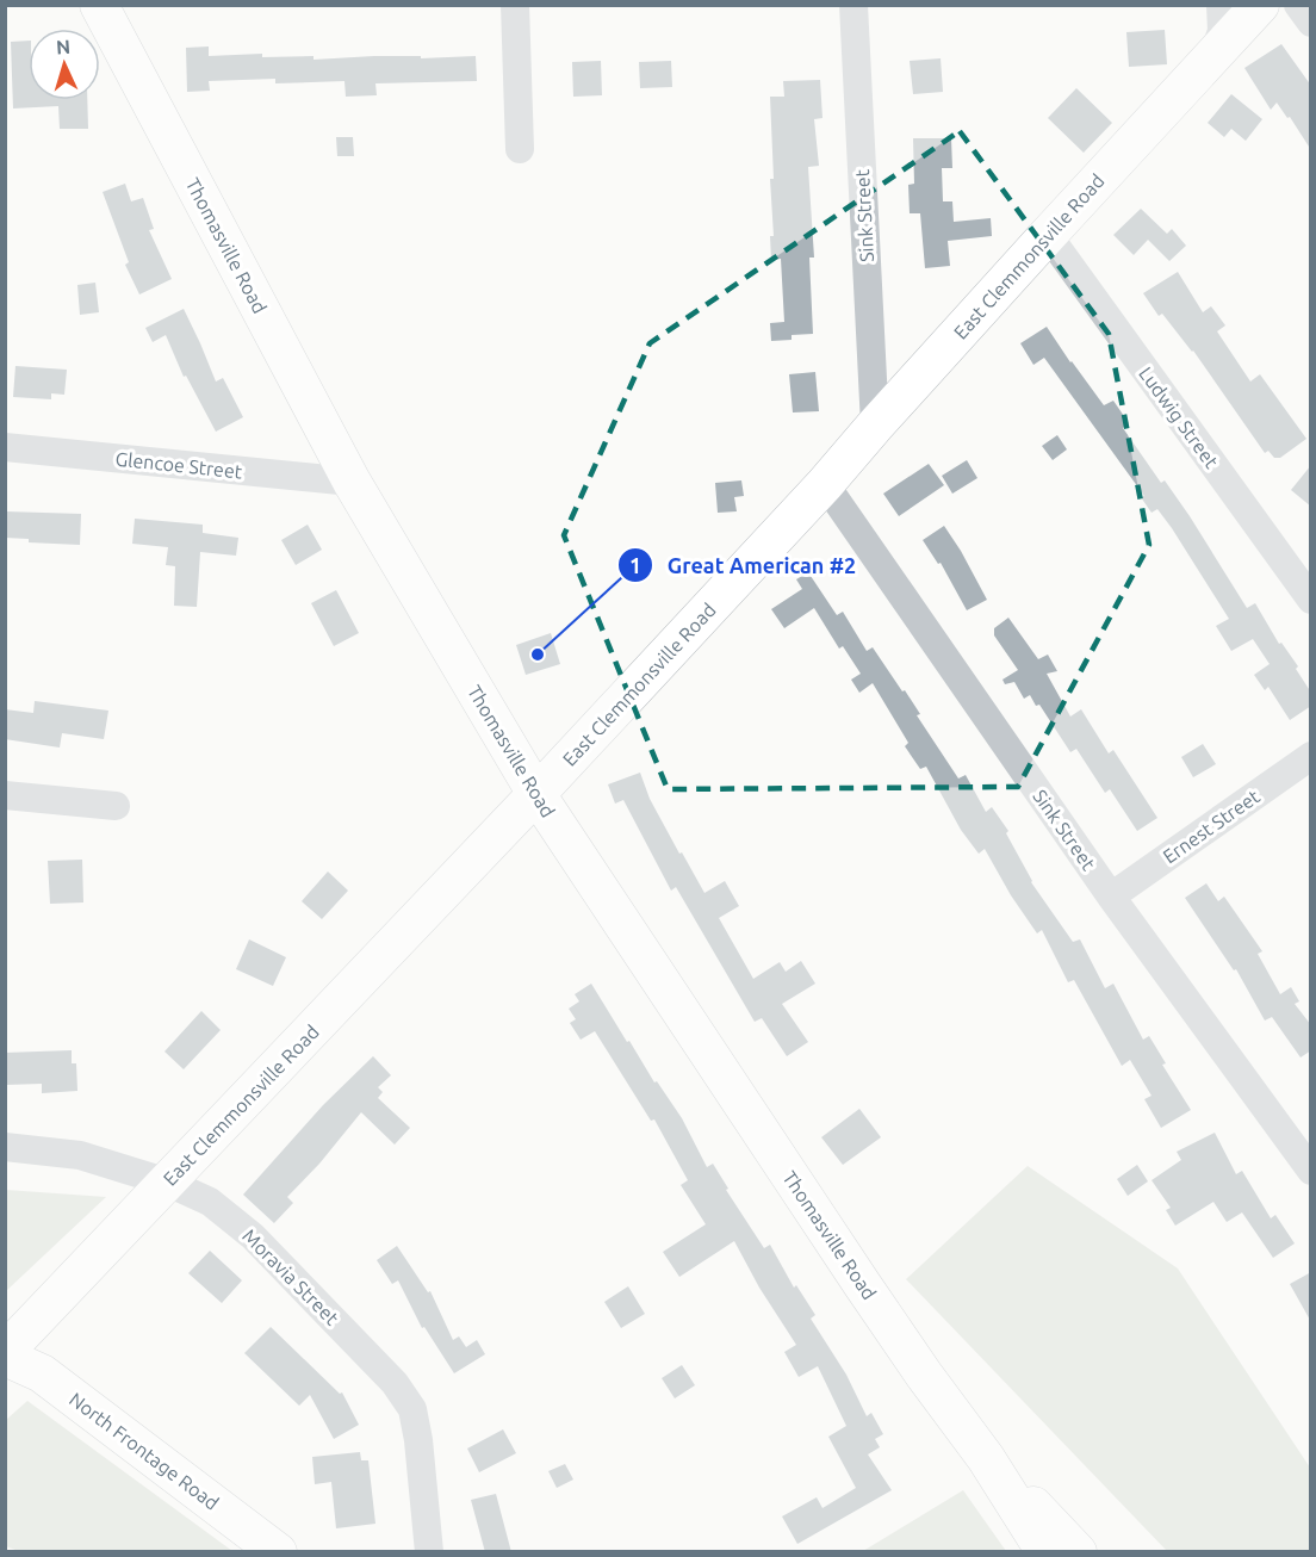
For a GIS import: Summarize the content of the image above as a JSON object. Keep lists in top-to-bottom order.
{
  "streets": {
    "main road": ["Thomasville Road", "East Clemmonsville Road", "North Frontage Road"],
    "street": [
      "Sink Street",
      "Ludwig Street",
      "Glencoe Street",
      "Ernest Street",
      "Moravia Street"
    ]
  },
  "crossings": [
    ["Sink Street", "East Clemmonsville Road"],
    ["Sink Street", "Ernest Street"],
    ["Thomasville Road", "East Clemmonsville Road"],
    ["Thomasville Road", "Glencoe Street"],
    ["East Clemmonsville Road", "Ludwig Street"],
    ["East Clemmonsville Road", "Moravia Street"],
    ["East Clemmonsville Road", "North Frontage Road"]
  ],
  "places": ["Great American #2"],
  "north": "top"
}
